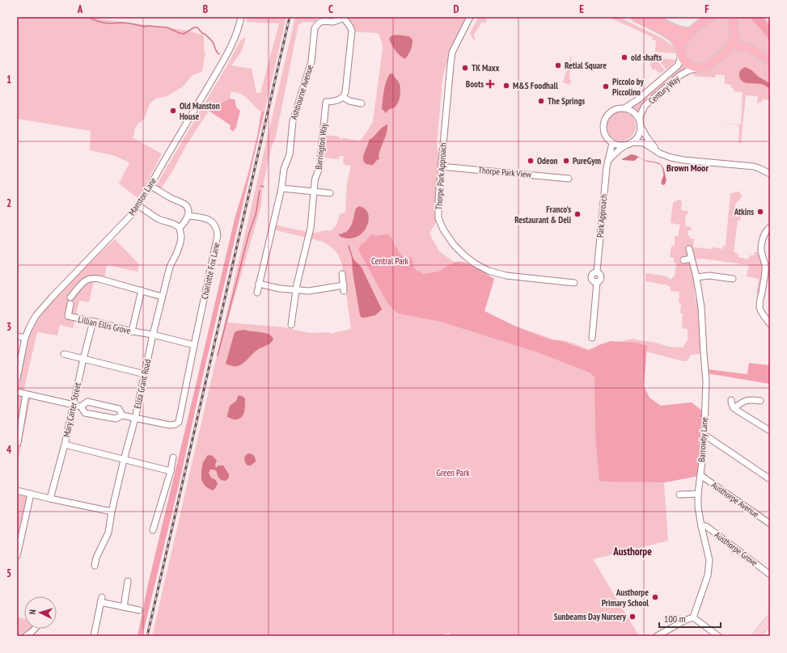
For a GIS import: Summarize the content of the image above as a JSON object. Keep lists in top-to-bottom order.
{
  "streets": {
    "street": [
      "Century Way",
      "Ashbourne Avenue",
      "Barrington Way",
      "Thorpe Park View",
      "Thorpe Park Approach",
      "Manston Lane",
      "Park Approach",
      "Charlotte Fox Lane",
      "Lillian Ellis Grove",
      "Eliza Grant Road",
      "Mary Carter Street",
      "Barrowby Lane",
      "Austhorpe Avenue",
      "Austhorpe Grove"
    ]
  },
  "crossings": [
    ["Century Way", "Park Approach"],
    ["Thorpe Park View", "Thorpe Park Approach"],
    ["Charlotte Fox Lane", "Eliza Grant Road"],
    ["Lillian Ellis Grove", "Eliza Grant Road"],
    ["Lillian Ellis Grove", "Mary Carter Street"],
    ["Barrowby Lane", "Austhorpe Avenue"],
    ["Barrowby Lane", "Austhorpe Grove"]
  ],
  "districts": ["Brown Moor", "Austhorpe"],
  "parks": ["Central Park", "Green Park"],
  "places": {
    "other": [
      "old shafts",
      "Retial Square",
      "TK Maxx",
      "M&S Foodhall",
      "Piccolo by Piccolino",
      "The Springs",
      "Old Manston House",
      "Odeon",
      "PureGym",
      "Atkins",
      "Franco's Restaurant & Deli",
      "Austhorpe Primary School",
      "Sunbeams Day Nursery"
    ],
    "health": ["Boots"]
  },
  "scale_bar": "100 m",
  "north": "left",
  "grid": {
    "columns": [
      "A",
      "B",
      "C",
      "D",
      "E",
      "F"
    ],
    "rows": [
      "1",
      "2",
      "3",
      "4",
      "5"
    ]
  }
}
